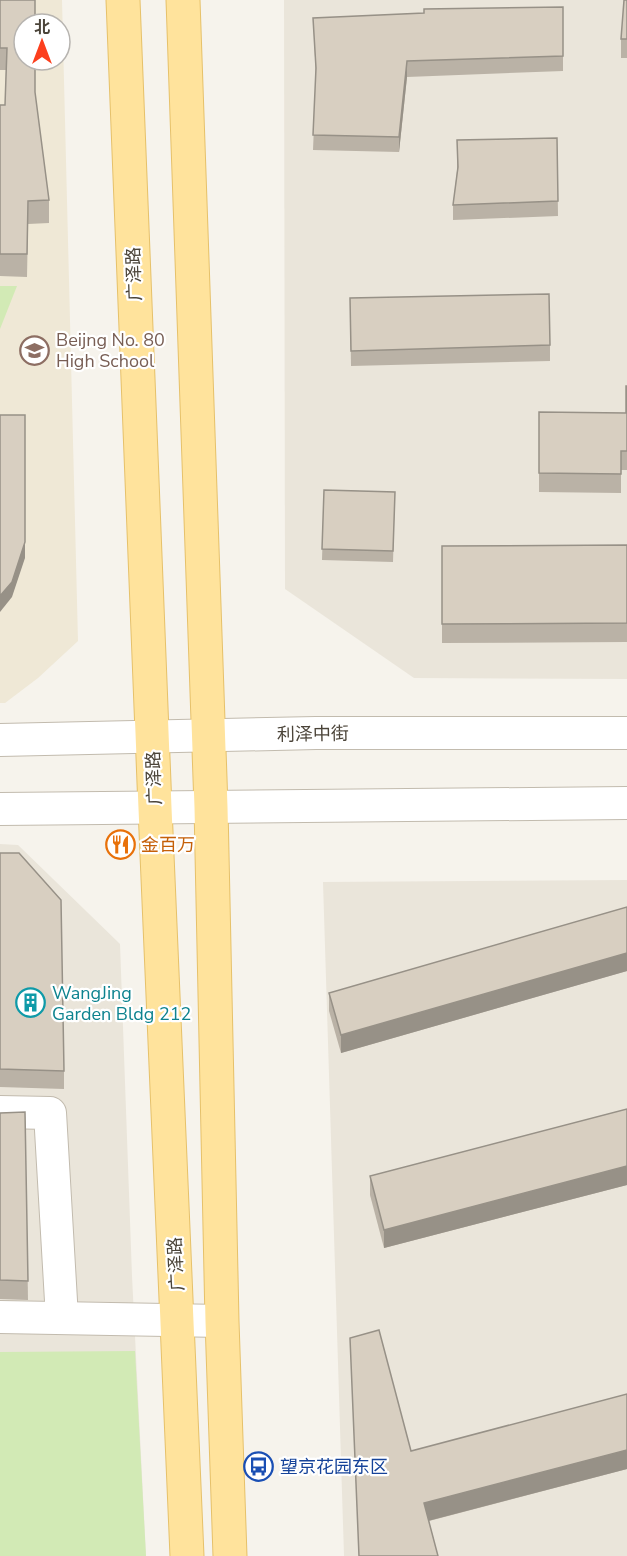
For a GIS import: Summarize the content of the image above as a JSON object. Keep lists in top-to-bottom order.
{
  "streets": {
    "main road": ["广泽路"],
    "street": ["利泽中街"]
  },
  "crossings": [
    ["广泽路", "利泽中街"]
  ],
  "places": {
    "school or university": ["Beijng No. 80 High School"],
    "restaurant": ["金百万"],
    "building": ["WangJing Garden Bldg 212"],
    "bus stop": ["望京花园东区"]
  },
  "north": "top"
}
